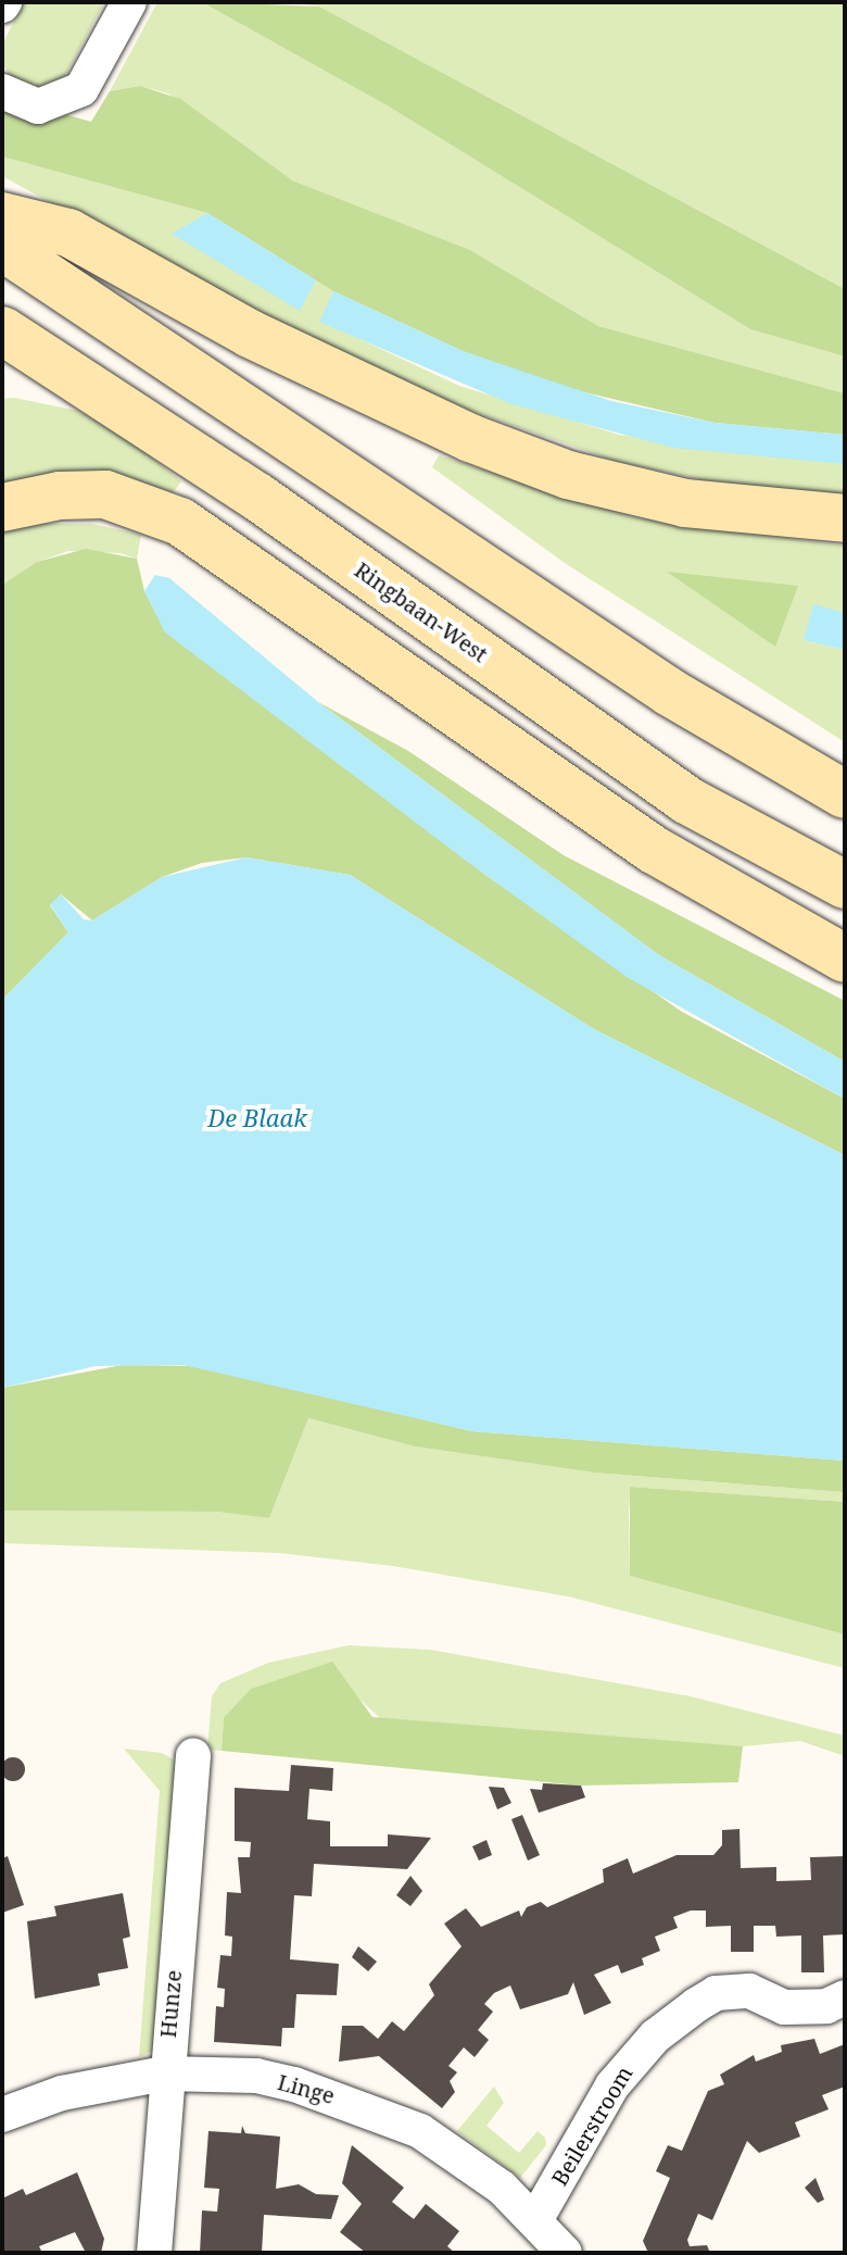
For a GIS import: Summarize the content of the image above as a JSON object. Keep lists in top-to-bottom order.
{
  "streets": {
    "main road": ["Ringbaan-West"],
    "street": ["Hunze", "Linge", "Beilerstroom"]
  },
  "crossings": [
    ["Hunze", "Linge"],
    ["Linge", "Beilerstroom"]
  ],
  "water": ["De Blaak"]
}
